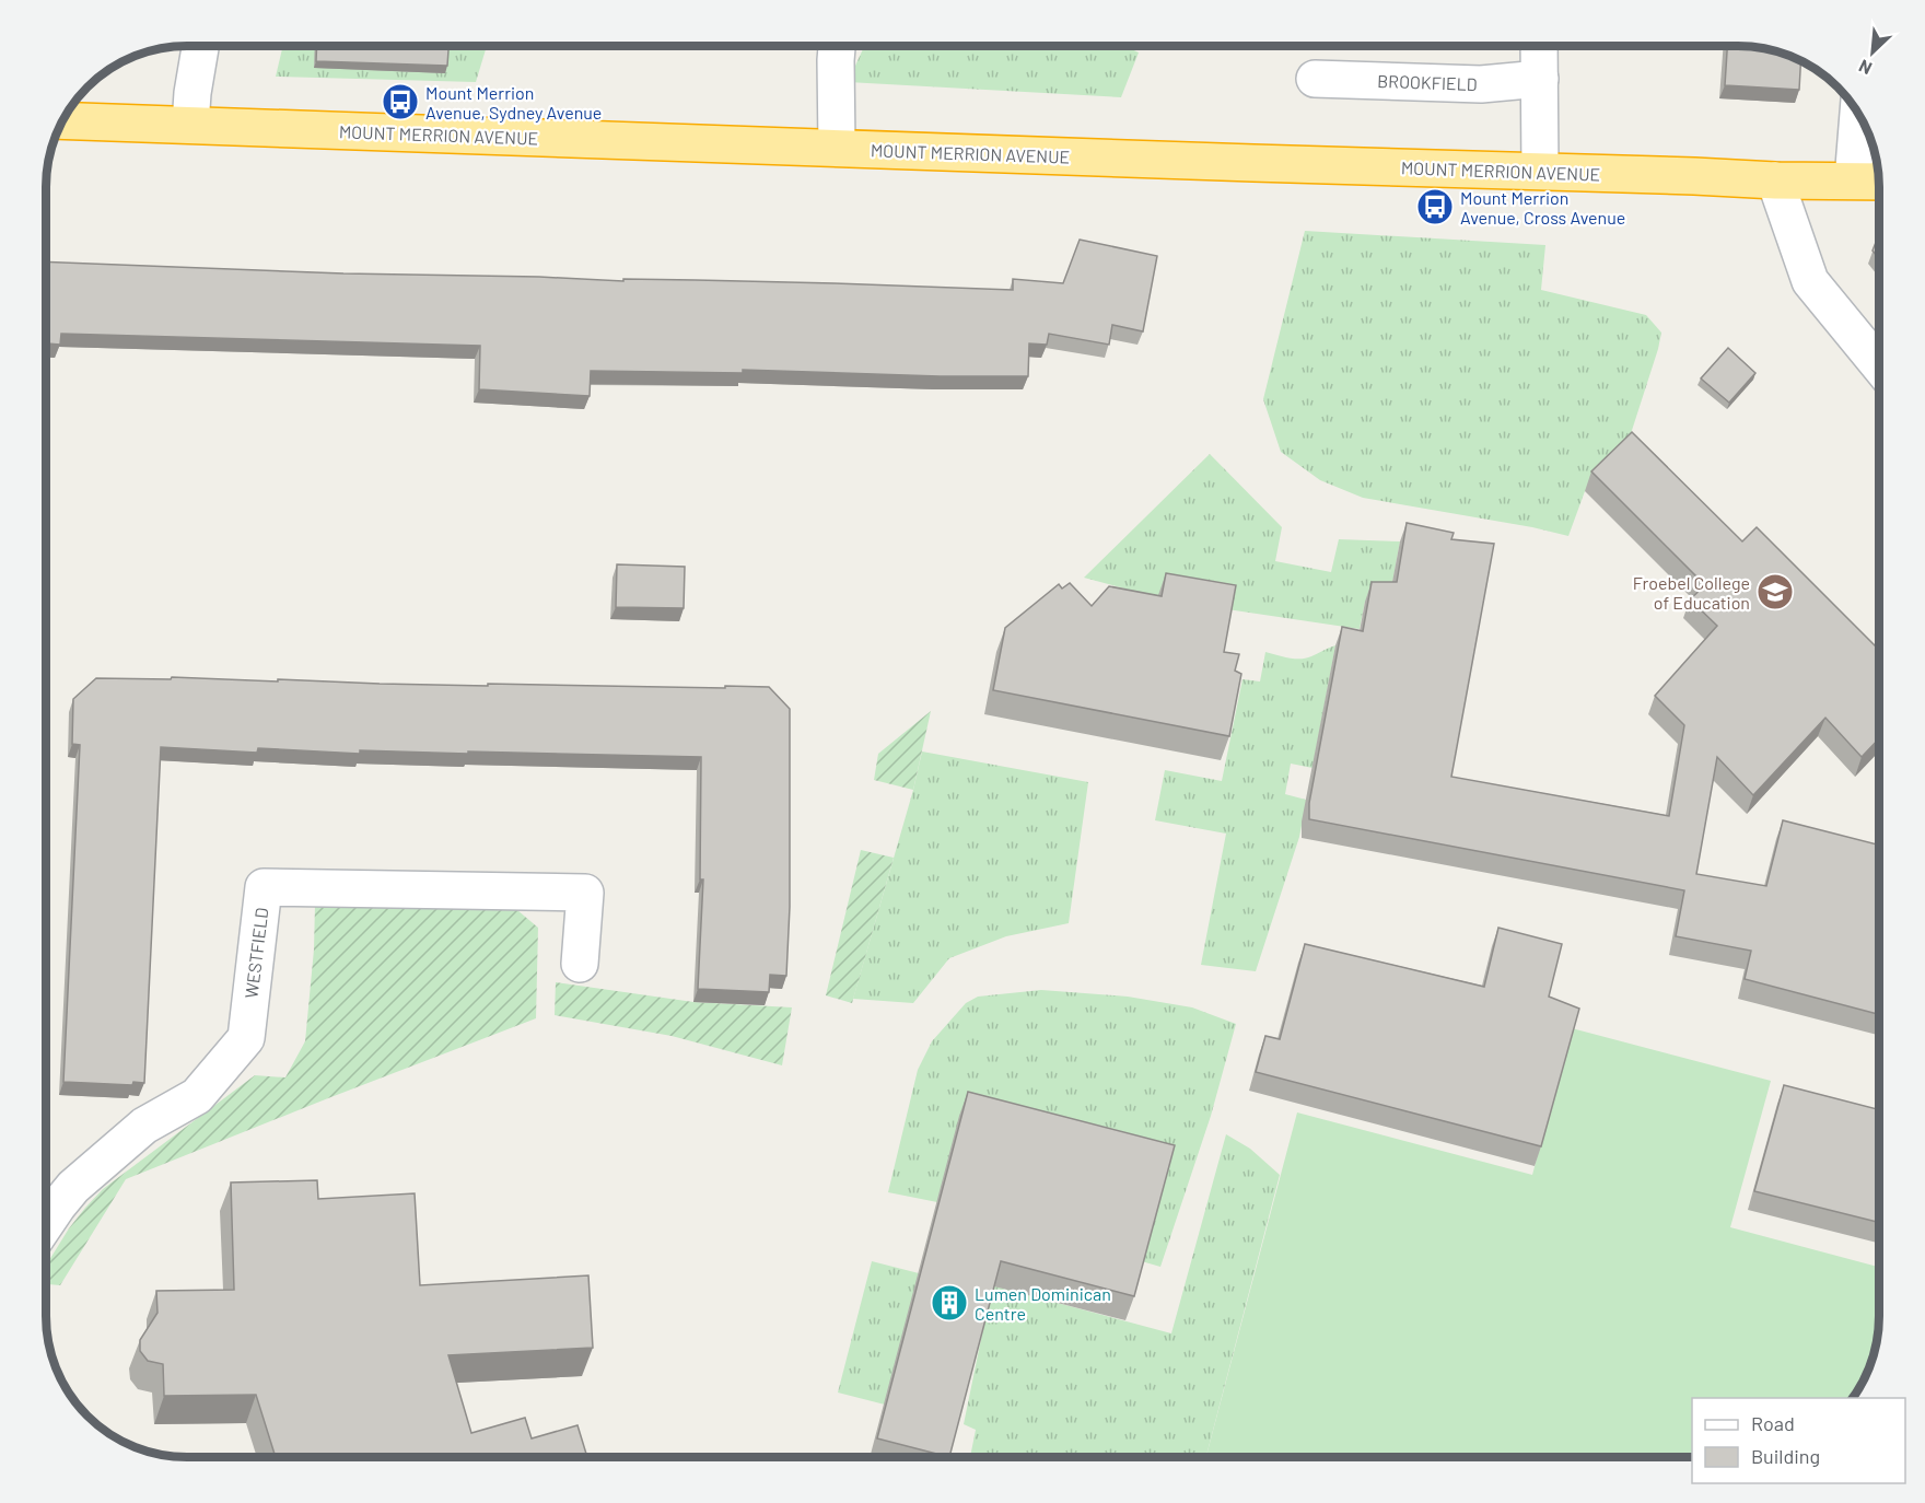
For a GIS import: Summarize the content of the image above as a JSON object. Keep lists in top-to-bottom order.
{
  "streets": {
    "highway": ["MOUNT MERRION AVENUE"],
    "street": ["BROOKFIELD", "WESTFIELD"]
  },
  "places": {
    "bus stop": ["Mount Merrion Avenue, Sydney Avenue", "Mount Merrion Avenue, Cross Avenue"],
    "school or university": ["Froebel College of Education"],
    "building": ["Lumen Dominican Centre"]
  },
  "legend": ["Road", "Building"],
  "north": "bottom left"
}
